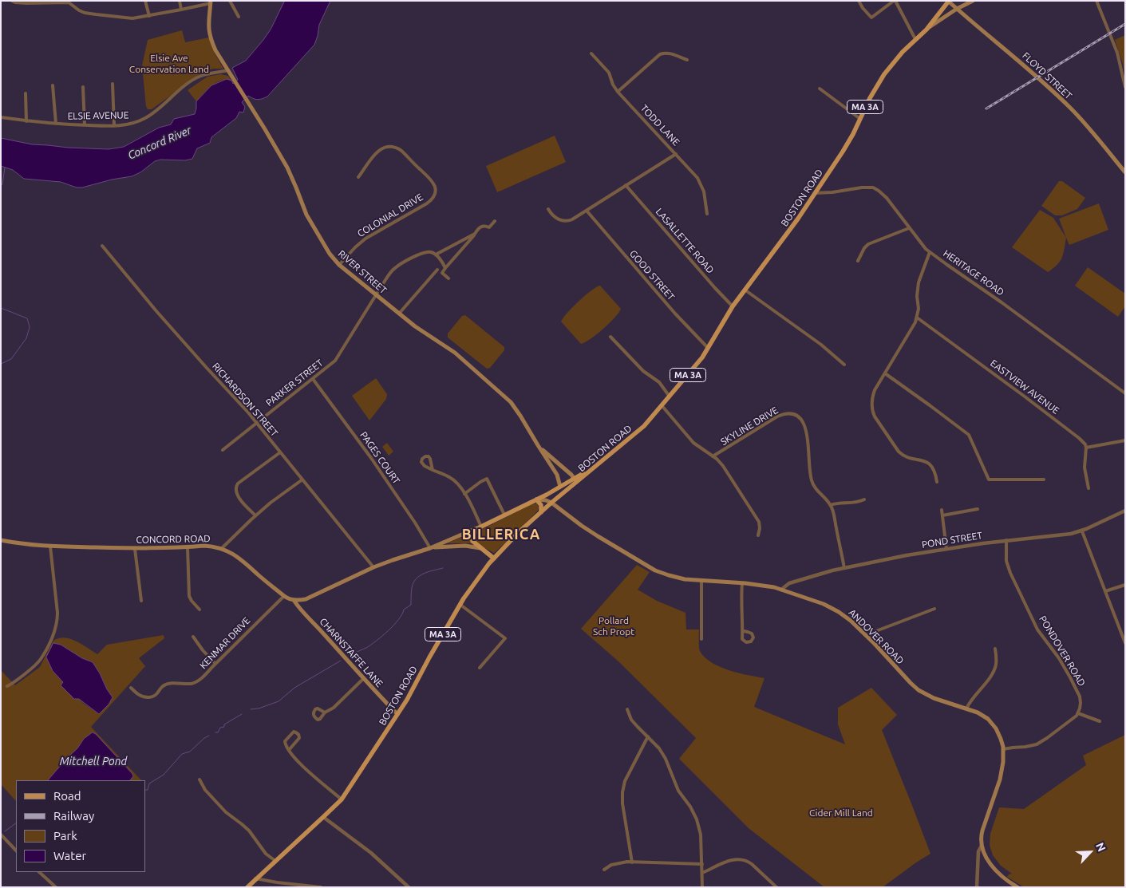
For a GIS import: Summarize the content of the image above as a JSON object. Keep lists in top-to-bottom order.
{
  "streets": {
    "main road": [
      "FLOYD STREET",
      "MA 3A",
      "BOSTON ROAD",
      "RIVER STREET",
      "CONCORD ROAD",
      "ANDOVER ROAD",
      "CHARNSTAFFE LANE"
    ],
    "street": [
      "ELSIE AVENUE",
      "TODD LANE",
      "COLONIAL DRIVE",
      "LASALLETTE ROAD",
      "HERITAGE ROAD",
      "GOOD STREET",
      "PARKER STREET",
      "EASTVIEW AVENUE",
      "RICHARDSON STREET",
      "SKYLINE DRIVE",
      "PAGES COURT",
      "POND STREET",
      "KENMAR DRIVE",
      "PONDOVER ROAD"
    ]
  },
  "crossings": [
    ["FLOYD STREET", "BOSTON ROAD"],
    ["MA 3A", "BOSTON ROAD"],
    ["MA 3A", "RIVER STREET"],
    ["ELSIE AVENUE", "RIVER STREET"],
    ["BOSTON ROAD", "LASALLETTE ROAD"],
    ["BOSTON ROAD", "RIVER STREET"],
    ["BOSTON ROAD", "HERITAGE ROAD"],
    ["BOSTON ROAD", "GOOD STREET"],
    ["BOSTON ROAD", "ANDOVER ROAD"],
    ["BOSTON ROAD", "CHARNSTAFFE LANE"],
    ["COLONIAL DRIVE", "RIVER STREET"],
    ["RIVER STREET", "PARKER STREET"],
    ["PARKER STREET", "RICHARDSON STREET"],
    ["PARKER STREET", "PAGES COURT"],
    ["SKYLINE DRIVE", "POND STREET"],
    ["CONCORD ROAD", "KENMAR DRIVE"],
    ["CONCORD ROAD", "CHARNSTAFFE LANE"],
    ["POND STREET", "ANDOVER ROAD"],
    ["POND STREET", "PONDOVER ROAD"]
  ],
  "districts": ["BILLERICA"],
  "water": ["Concord River", "Mitchell Pond"],
  "parks": ["Elsie Ave Conservation Land", "Pollard Sch Propt", "Cider Mill Land"],
  "legend": [
    "Road",
    "Railway",
    "Park",
    "Water"
  ],
  "north": "top right"
}
